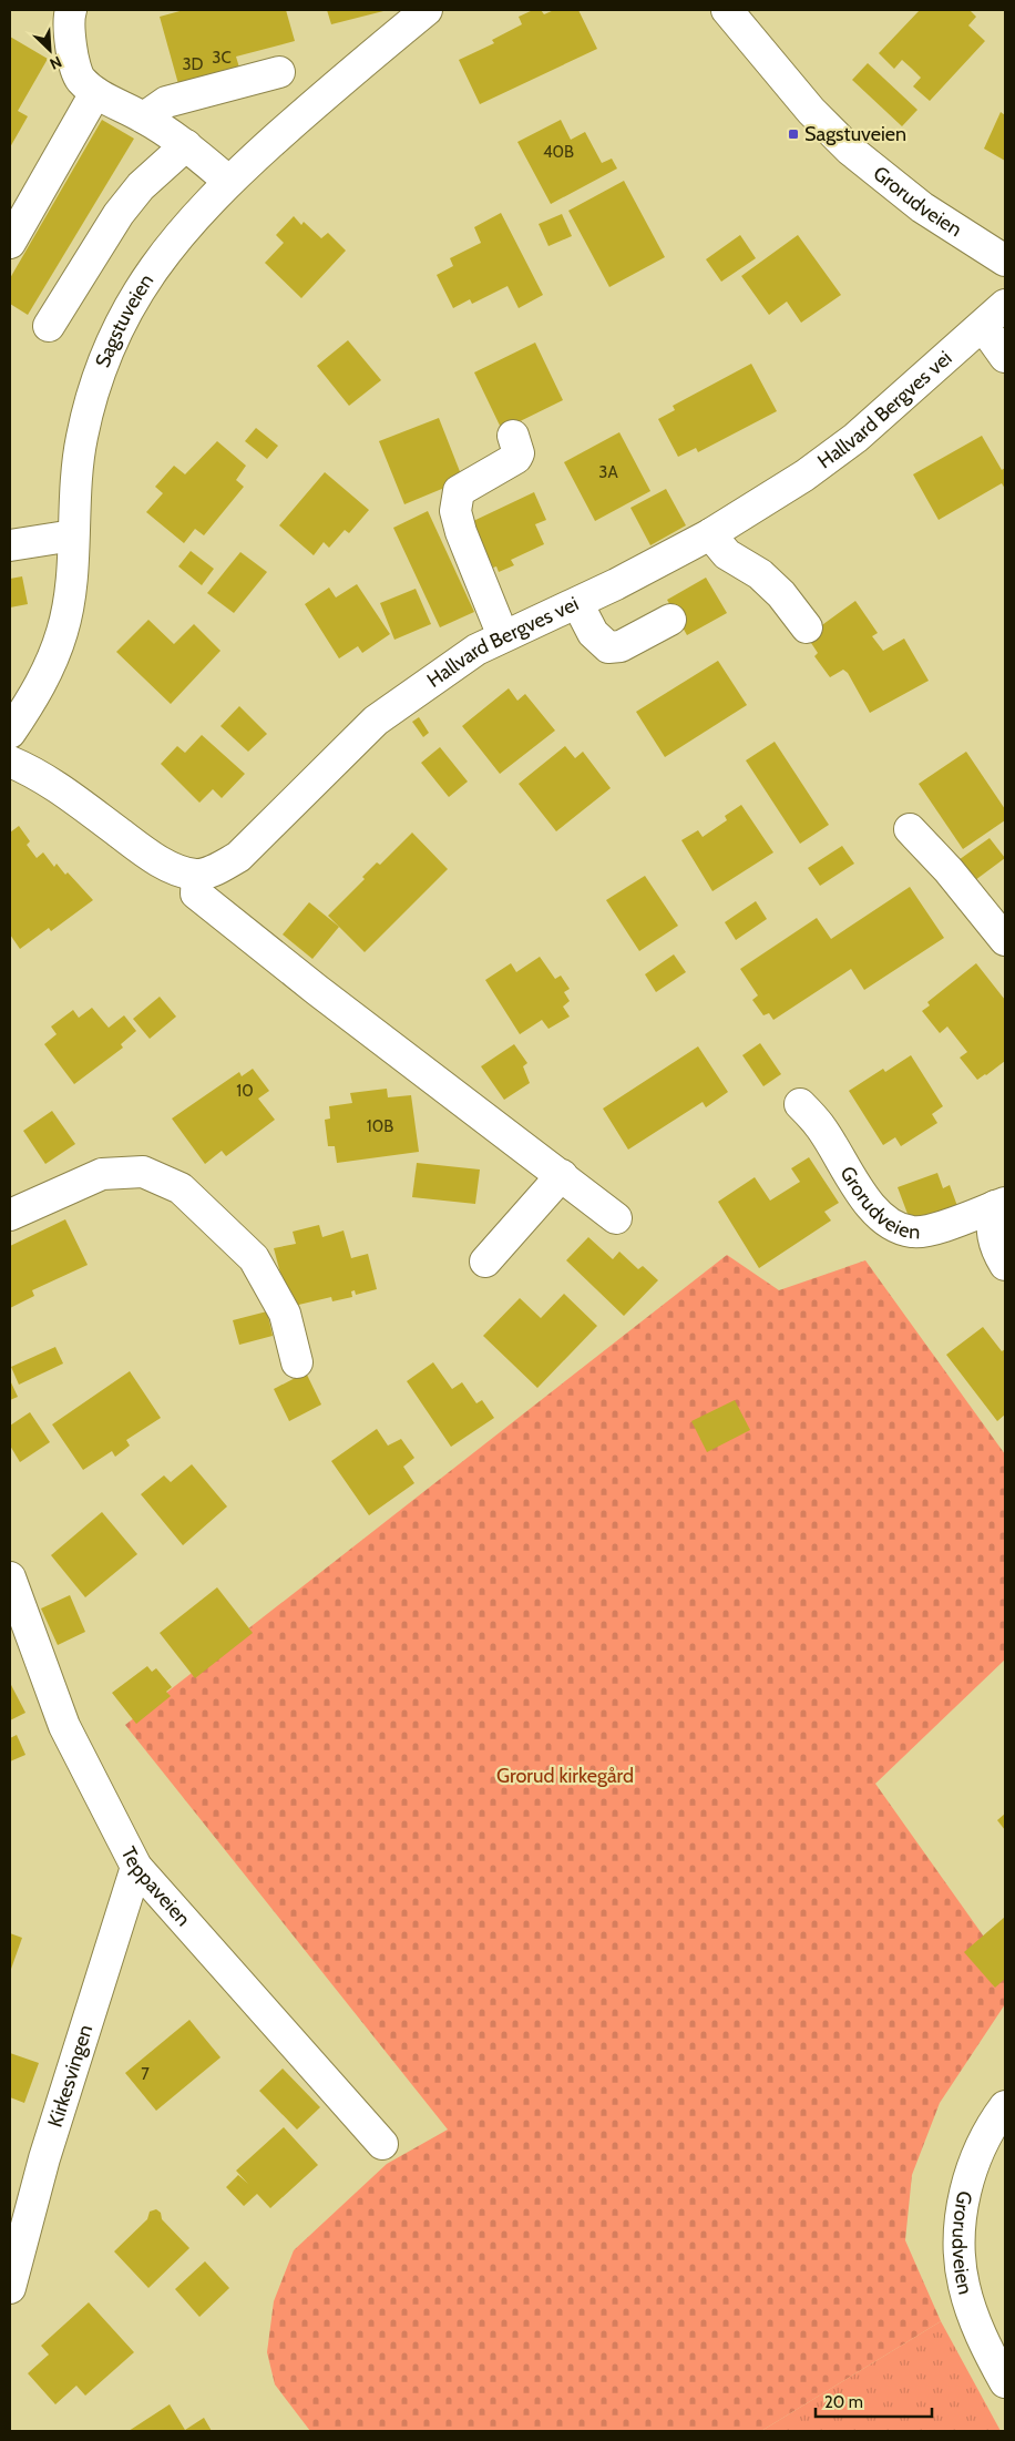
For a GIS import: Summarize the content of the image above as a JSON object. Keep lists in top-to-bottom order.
{
  "streets": {
    "street": [
      "Grorudveien",
      "Sagstuveien",
      "Hallvard Bergves vei",
      "Teppaveien",
      "Kirkesvingen"
    ]
  },
  "crossings": [
    ["Teppaveien", "Kirkesvingen"]
  ],
  "parks": ["Grorud kirkegård"],
  "places": {
    "transit": ["Sagstuveien"]
  },
  "house_numbers": [
    "3C",
    "3D",
    "40B",
    "3A",
    "10",
    "10B",
    "7"
  ],
  "scale_bar": "20 m",
  "north": "bottom right"
}
